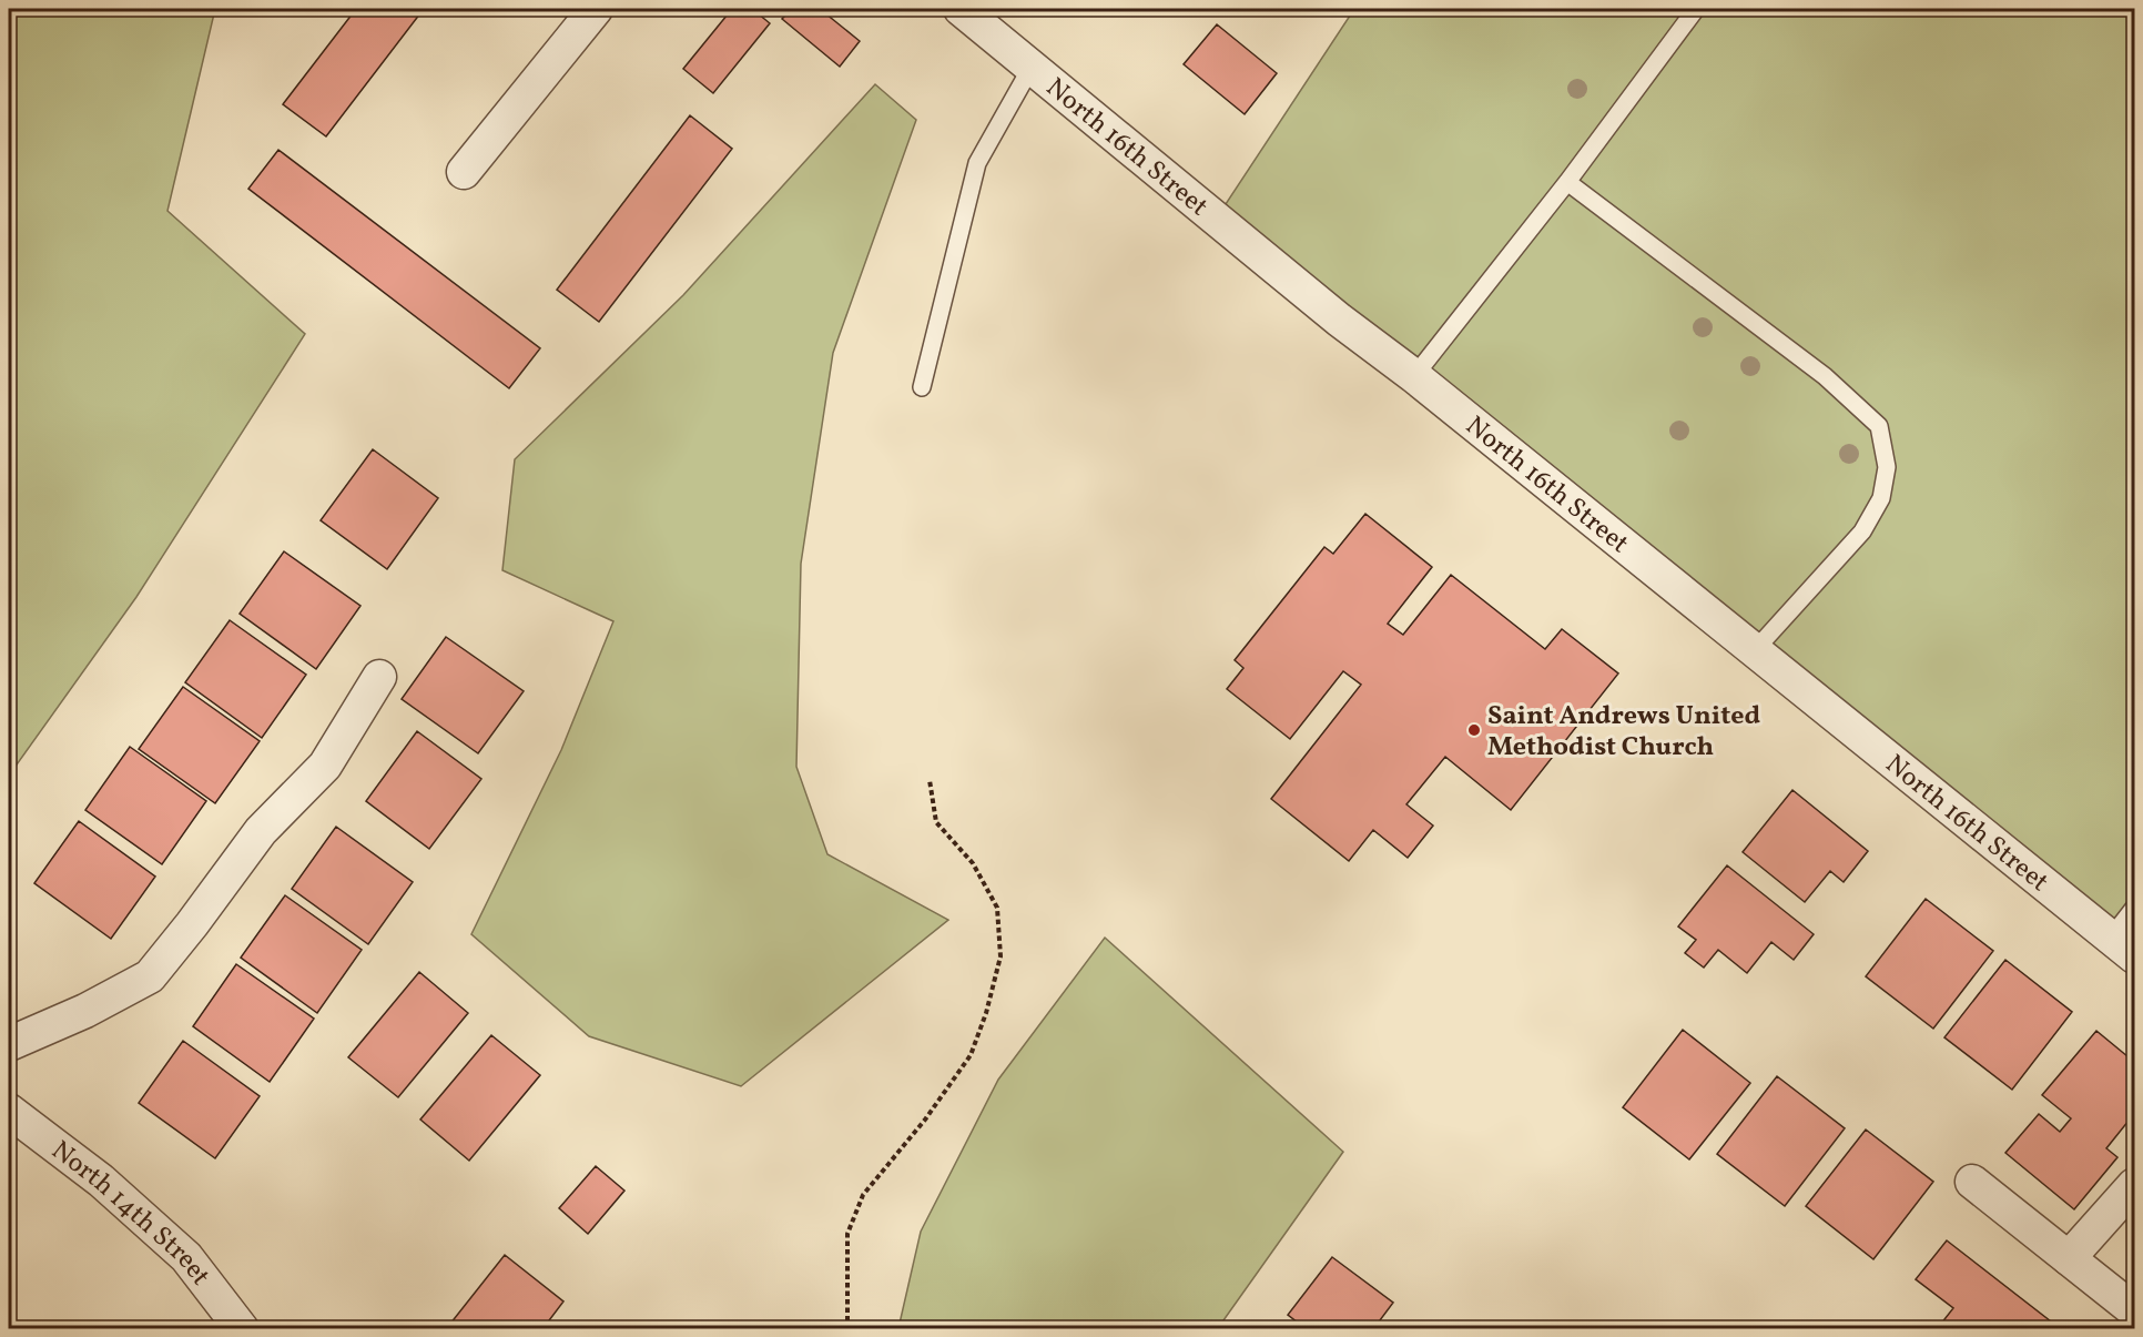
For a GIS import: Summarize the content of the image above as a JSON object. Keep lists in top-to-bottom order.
{
  "streets": {
    "street": ["North 16th Street", "North 14th Street"]
  },
  "places": ["Saint Andrews United Methodist Church"]
}
